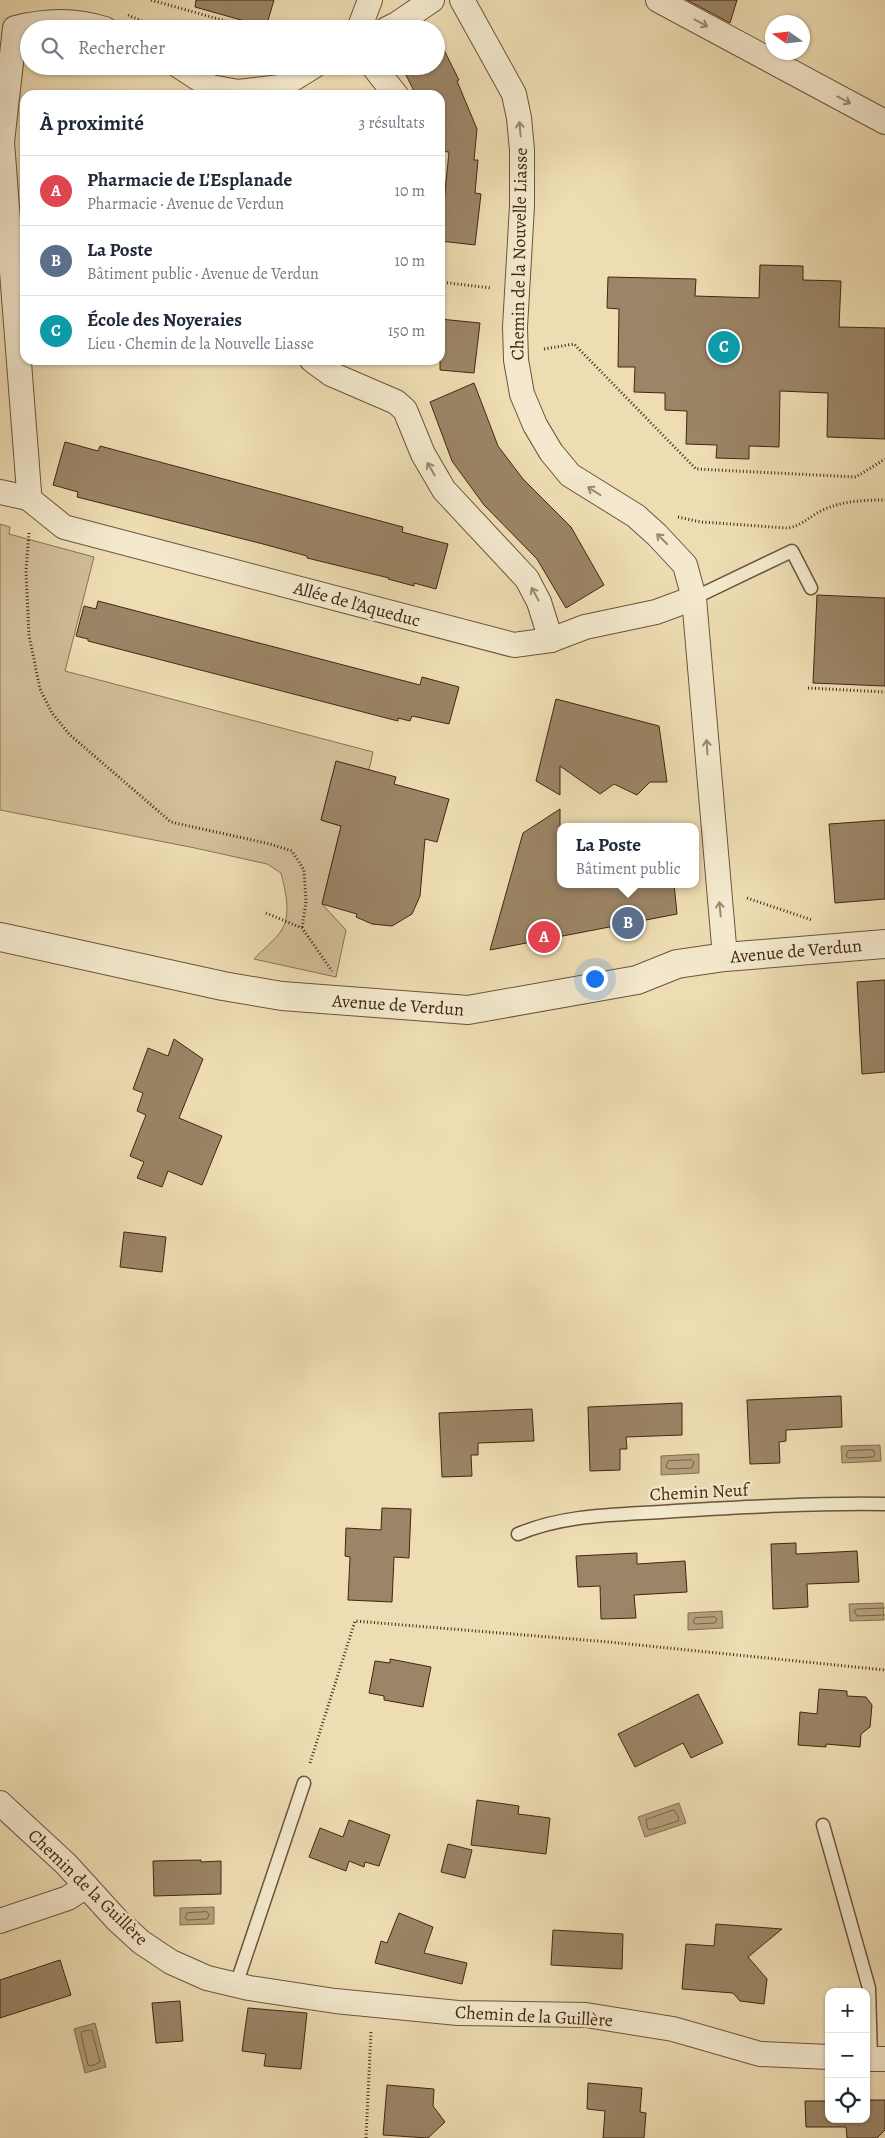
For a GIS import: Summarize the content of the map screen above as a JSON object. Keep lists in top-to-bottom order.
{
  "streets": {
    "street": [
      "Chemin de la Nouvelle Liasse",
      "Allée de l'Aqueduc",
      "Avenue de Verdun",
      "Chemin de la Guillère"
    ],
    "lane": ["Chemin Neuf"]
  },
  "crossings": [
    ["Chemin de la Nouvelle Liasse", "Allée de l'Aqueduc"],
    ["Chemin de la Nouvelle Liasse", "Avenue de Verdun"]
  ],
  "one_way": ["Chemin de la Nouvelle Liasse"],
  "north": "left",
  "page": {
    "search": "Rechercher",
    "heading": ["À proximité", "3 résultats"],
    "list": [
      {
        "mark": "A",
        "name": "Pharmacie de L'Esplanade",
        "note": "Pharmacie · Avenue de Verdun",
        "value": "10 m"
      },
      {
        "mark": "B",
        "name": "La Poste",
        "note": "Bâtiment public · Avenue de Verdun",
        "value": "10 m"
      },
      {
        "mark": "C",
        "name": "École des Noyeraies",
        "note": "Lieu · Chemin de la Nouvelle Liasse",
        "value": "150 m"
      }
    ],
    "pins": ["C", "B", "A"],
    "popup": ["La Poste", "Bâtiment public"],
    "map_buttons": ["+", "−"]
  }
}
